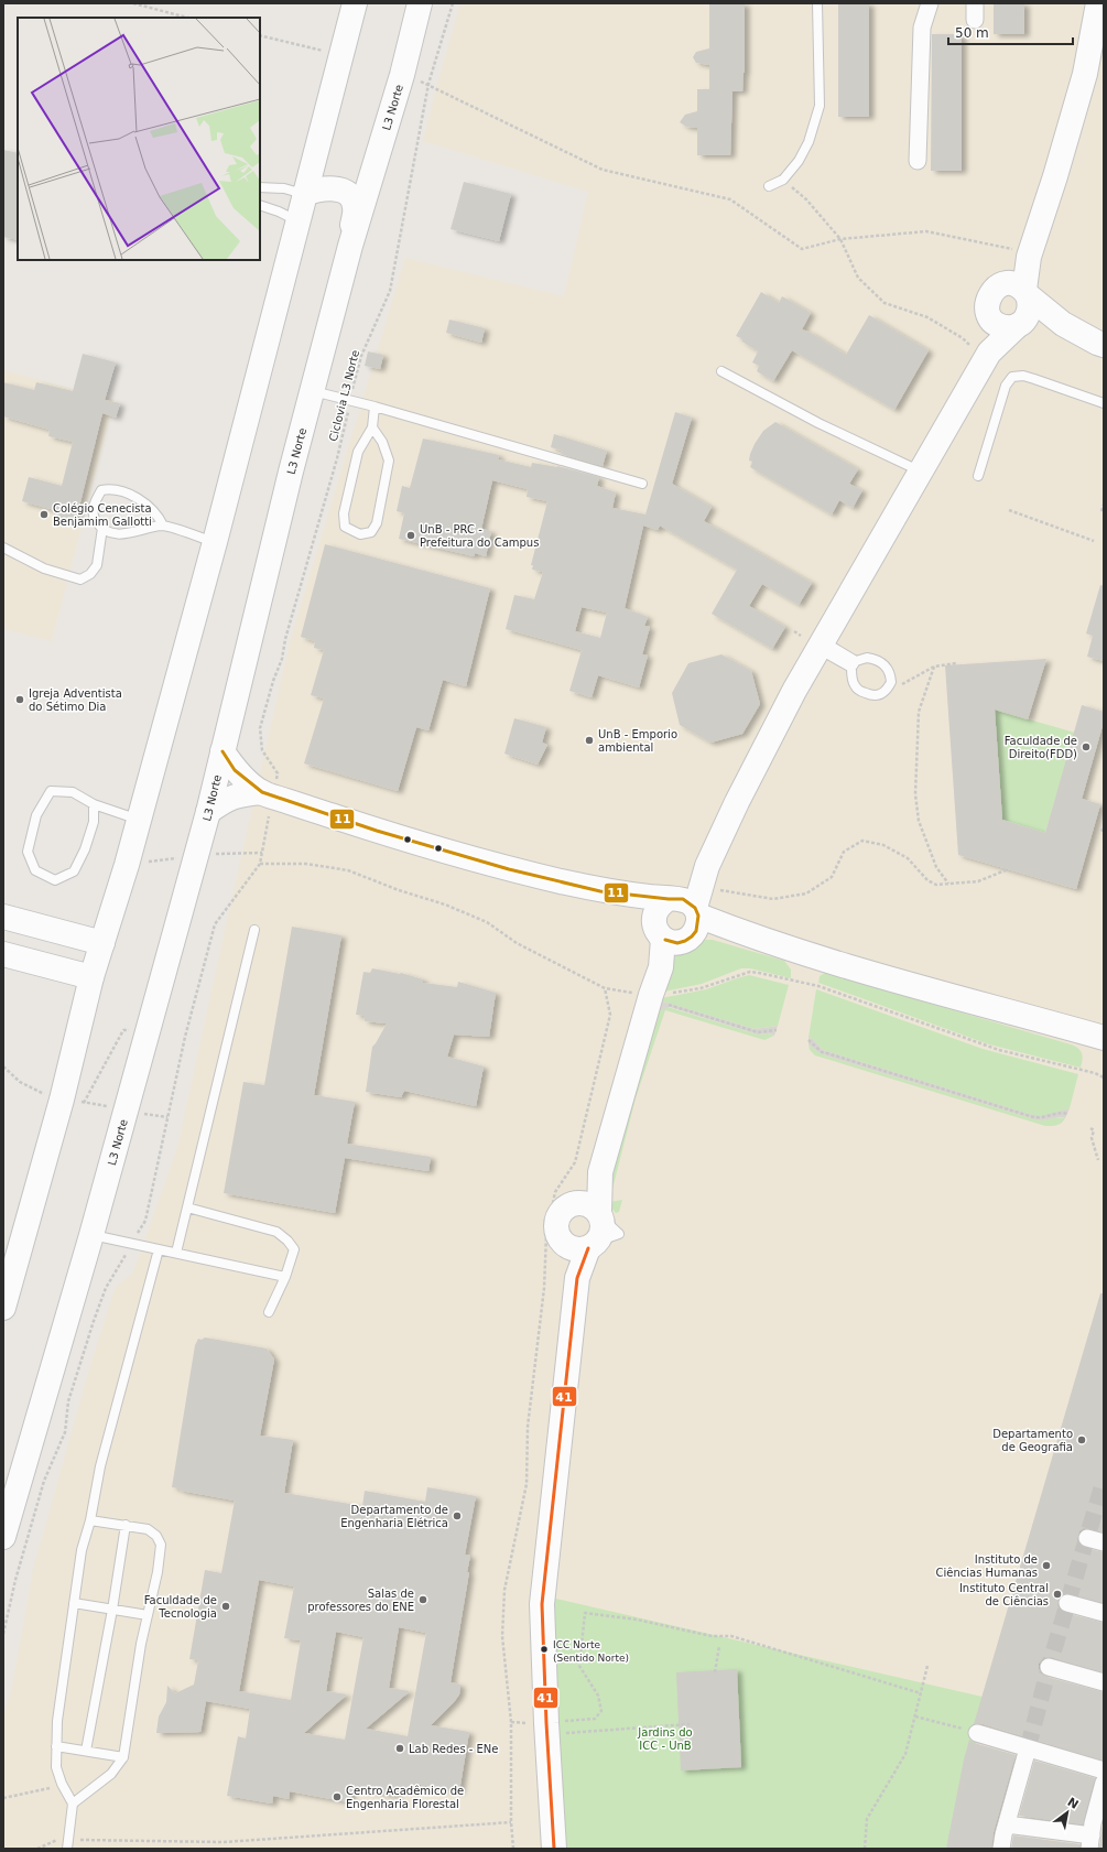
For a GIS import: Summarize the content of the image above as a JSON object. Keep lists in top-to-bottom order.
{
  "streets": {
    "street": ["L3 Norte"],
    "path": ["Ciclovia L3 Norte"]
  },
  "parks": ["Jardins do ICC - UnB"],
  "places": [
    "Colégio Cenecista Benjamim Gallotti",
    "UnB - PRC - Prefeitura do Campus",
    "Igreja Adventista do Sétimo Dia",
    "UnB - Emporio ambiental",
    "Faculdade de Direito(FDD)",
    "Departamento de Geografia",
    "Departamento de Engenharia Elétrica",
    "Instituto de Ciências Humanas",
    "Instituto Central de Ciências",
    "Salas de professores do ENE",
    "Faculdade de Tecnologia",
    "ICC Norte (Sentido Norte)",
    "Lab Redes - ENe",
    "Centro Acadêmico de Engenharia Florestal"
  ],
  "lines": ["transit line 11", "transit line 41"],
  "scale_bar": "50 m",
  "north": "top right"
}
